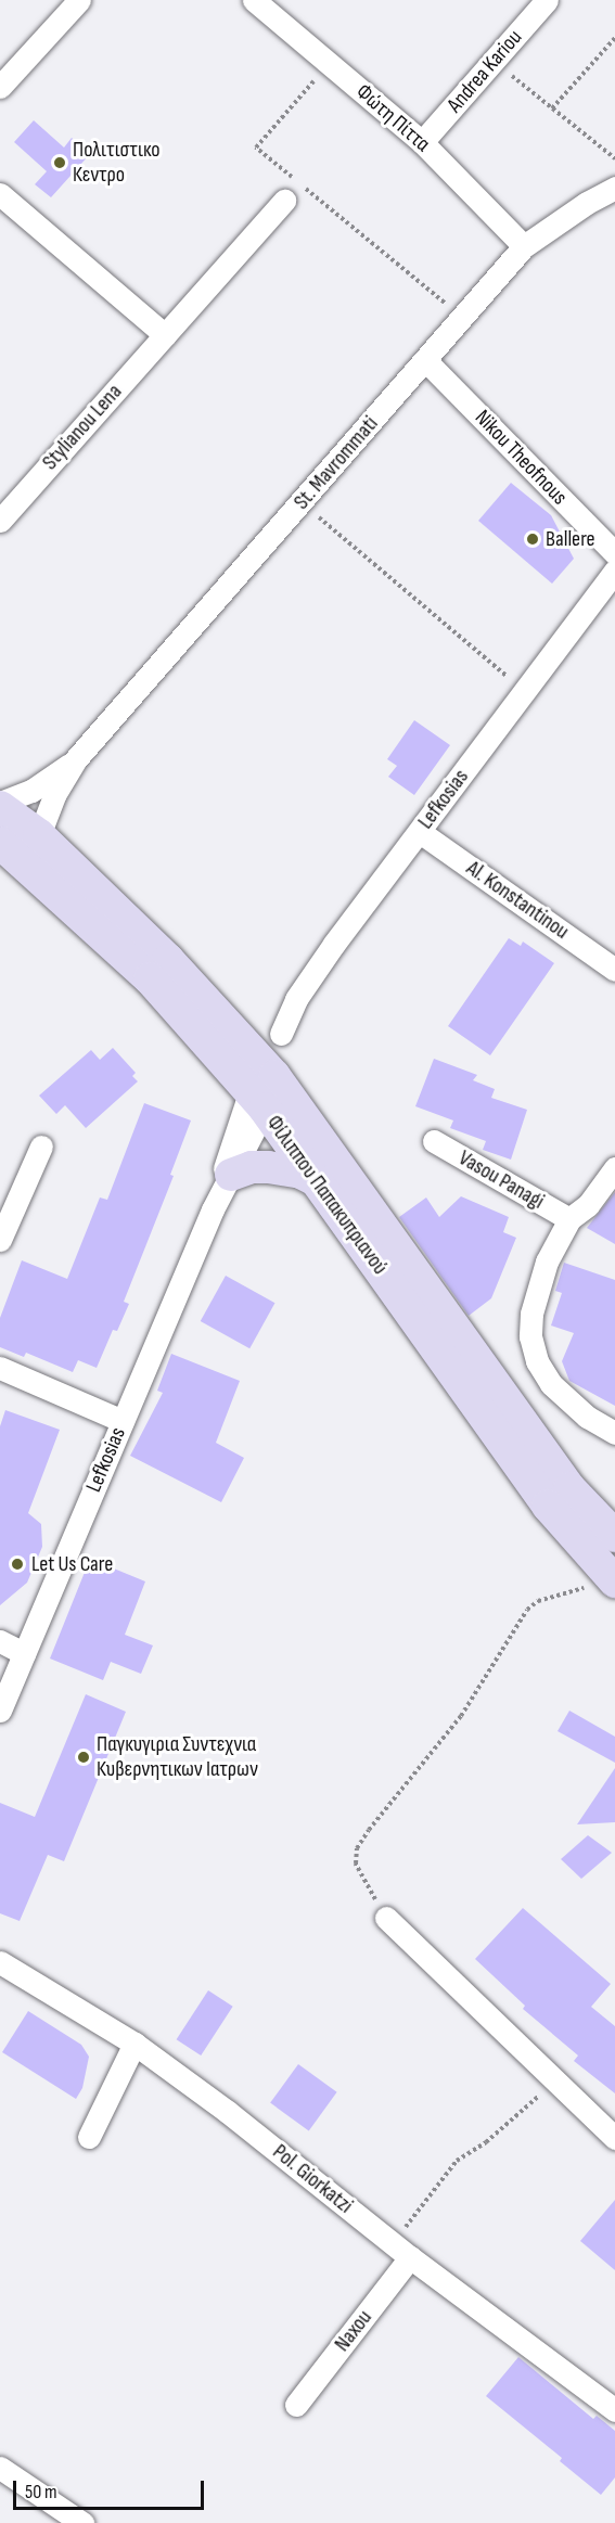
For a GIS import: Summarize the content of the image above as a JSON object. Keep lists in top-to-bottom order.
{
  "streets": {
    "main road": ["Φίλιππου Παπακυπριανού"],
    "street": [
      "Andrea Kariou",
      "Φώτη Πίττα",
      "Stylianou Lena",
      "Nikou Theofnous",
      "St. Mavrommati",
      "Lefkosias",
      "Al. Konstantinou",
      "Vasou Panagi",
      "Pol. Giorkatzi",
      "Naxou"
    ]
  },
  "crossings": [
    ["Andrea Kariou", "Φώτη Πίττα"],
    ["Φώτη Πίττα", "St. Mavrommati"],
    ["Nikou Theofnous", "St. Mavrommati"],
    ["St. Mavrommati", "Φίλιππου Παπακυπριανού"],
    ["Lefkosias", "Al. Konstantinou"],
    ["Lefkosias", "Φίλιππου Παπακυπριανού"],
    ["Pol. Giorkatzi", "Naxou"]
  ],
  "places": [
    "Πολιτιστικο Κεντρο",
    "Ballere",
    "Let Us Care",
    "Παγκυγιρια Συντεχνια Κυβερνητικων Ιατρων"
  ],
  "scale_bar": "50 m"
}
